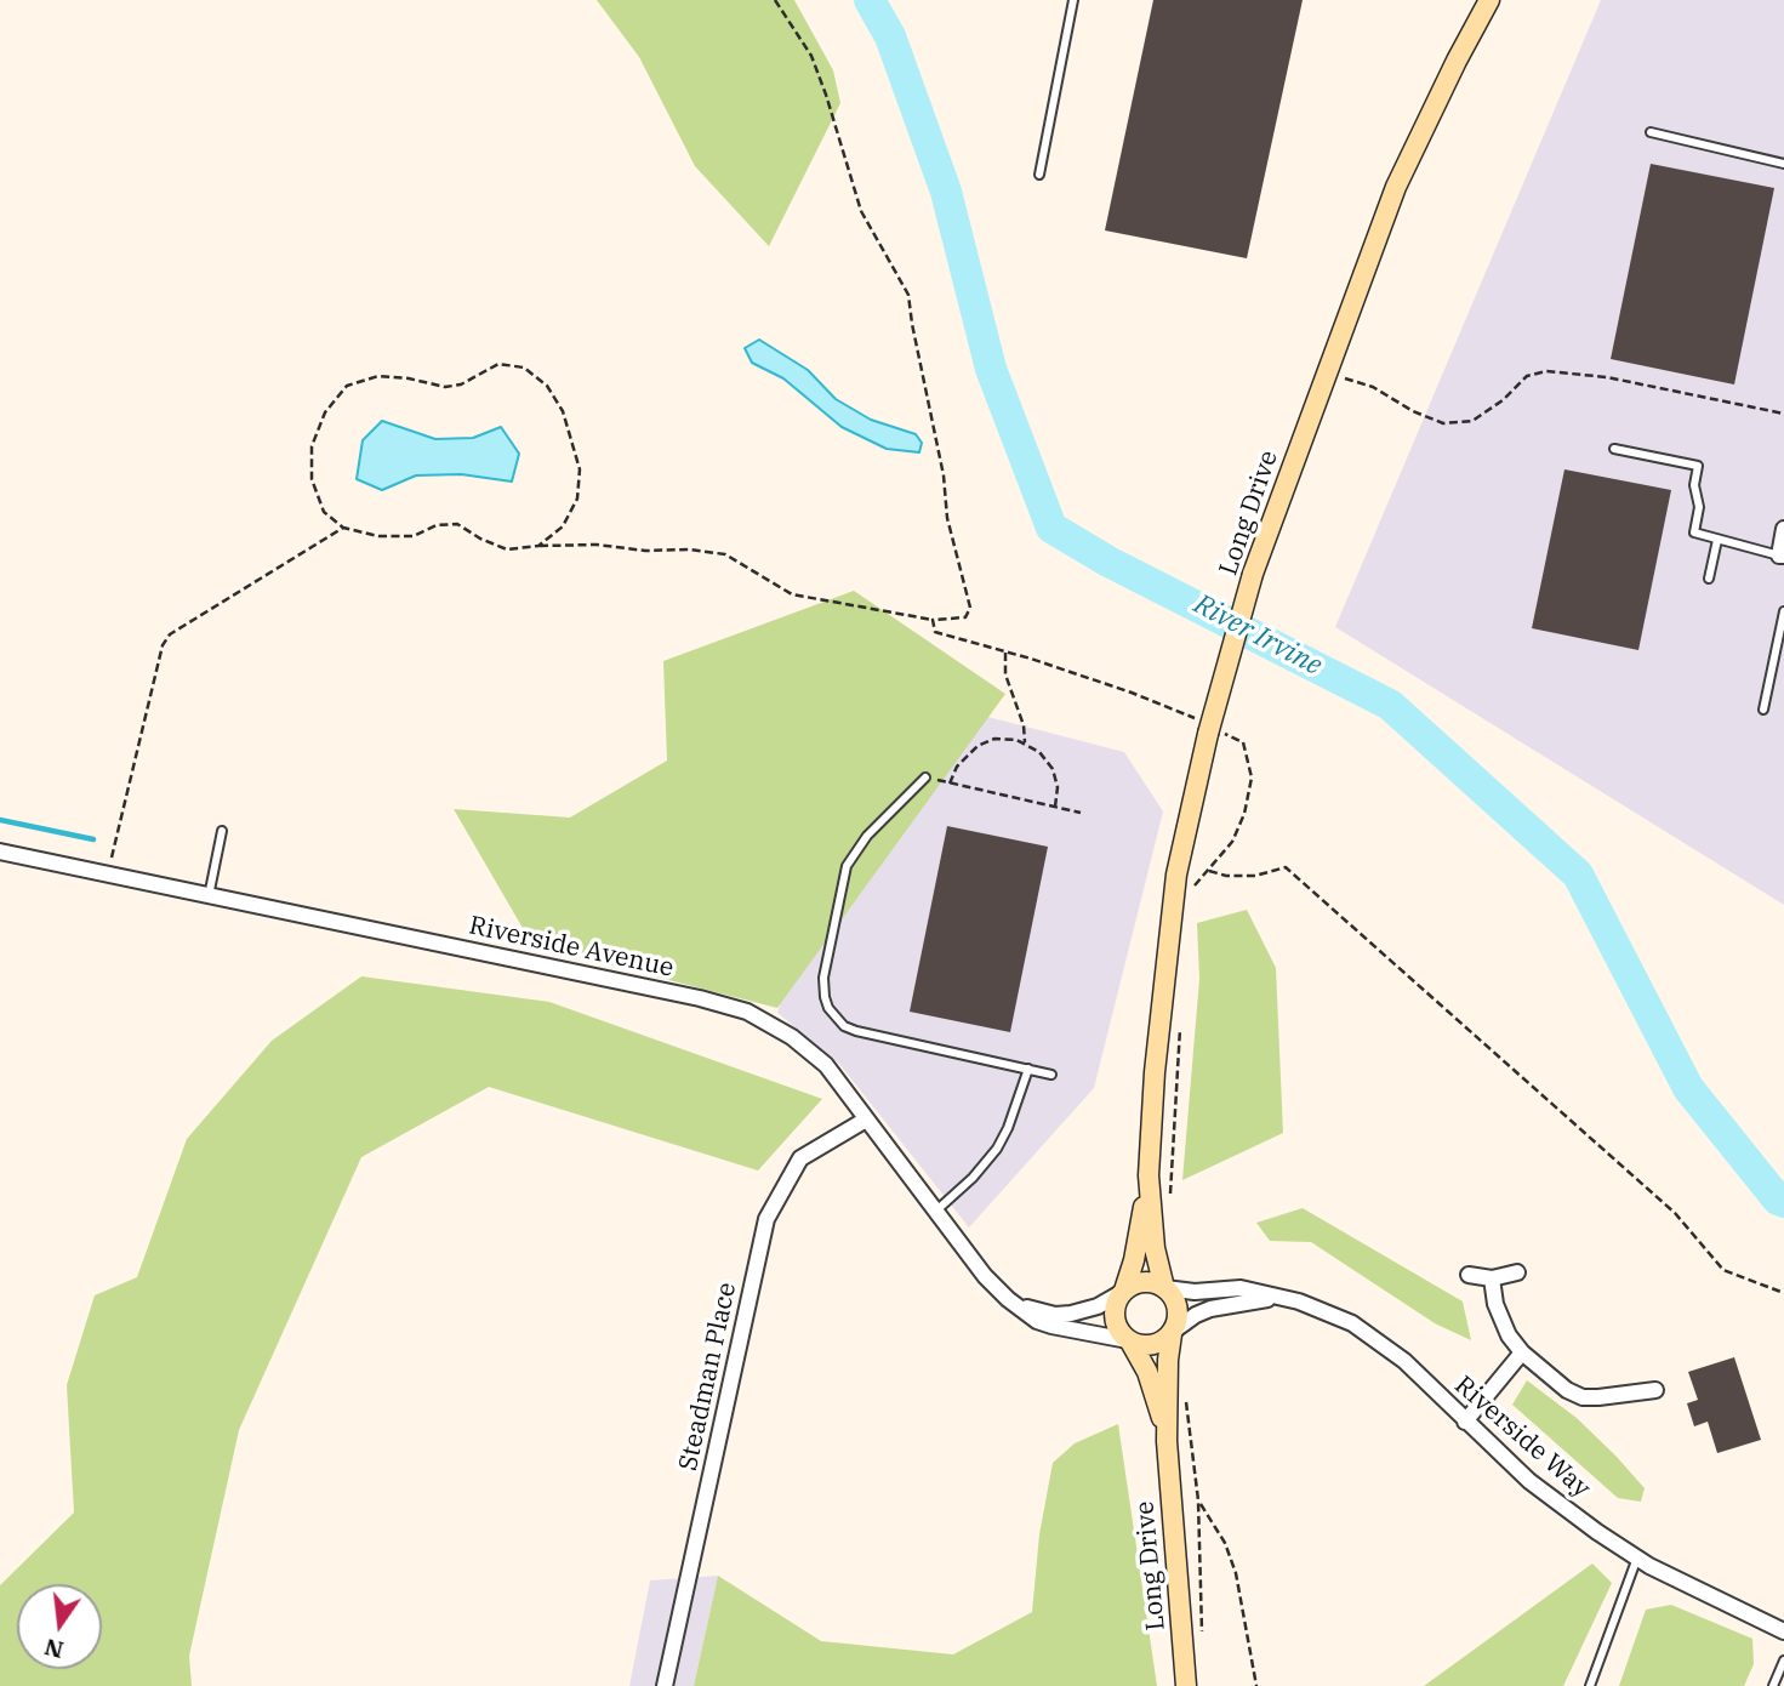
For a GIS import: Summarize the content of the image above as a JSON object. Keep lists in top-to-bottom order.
{
  "streets": {
    "main road": ["Long Drive"],
    "street": ["Riverside Avenue", "Steadman Place", "Riverside Way"]
  },
  "crossings": [
    ["Long Drive", "Riverside Avenue"],
    ["Long Drive", "Riverside Way"],
    ["Riverside Avenue", "Steadman Place"],
    ["Riverside Avenue", "Riverside Way"]
  ],
  "water": ["River Irvine"],
  "north": "bottom"
}
